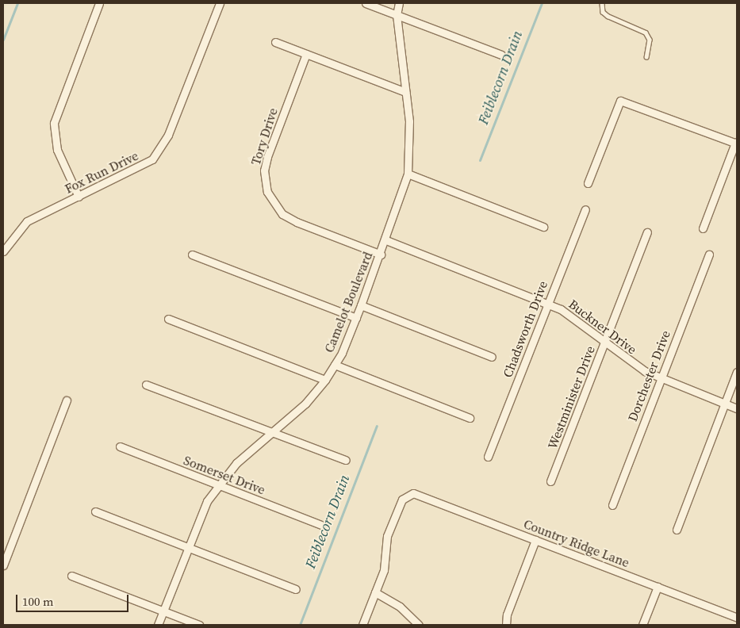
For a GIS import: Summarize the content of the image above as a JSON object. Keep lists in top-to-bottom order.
{
  "streets": {
    "street": [
      "Tory Drive",
      "Fox Run Drive",
      "Camelot Boulevard",
      "Buckner Drive",
      "Chadsworth Drive",
      "Dorchester Drive",
      "Westminister Drive",
      "Somerset Drive",
      "Country Ridge Lane"
    ]
  },
  "crossings": [
    ["Tory Drive", "Camelot Boulevard"],
    ["Camelot Boulevard", "Buckner Drive"],
    ["Camelot Boulevard", "Somerset Drive"],
    ["Buckner Drive", "Chadsworth Drive"],
    ["Buckner Drive", "Dorchester Drive"],
    ["Buckner Drive", "Westminister Drive"]
  ],
  "water": ["Feiblecorn Drain"],
  "scale_bar": "100 m"
}
